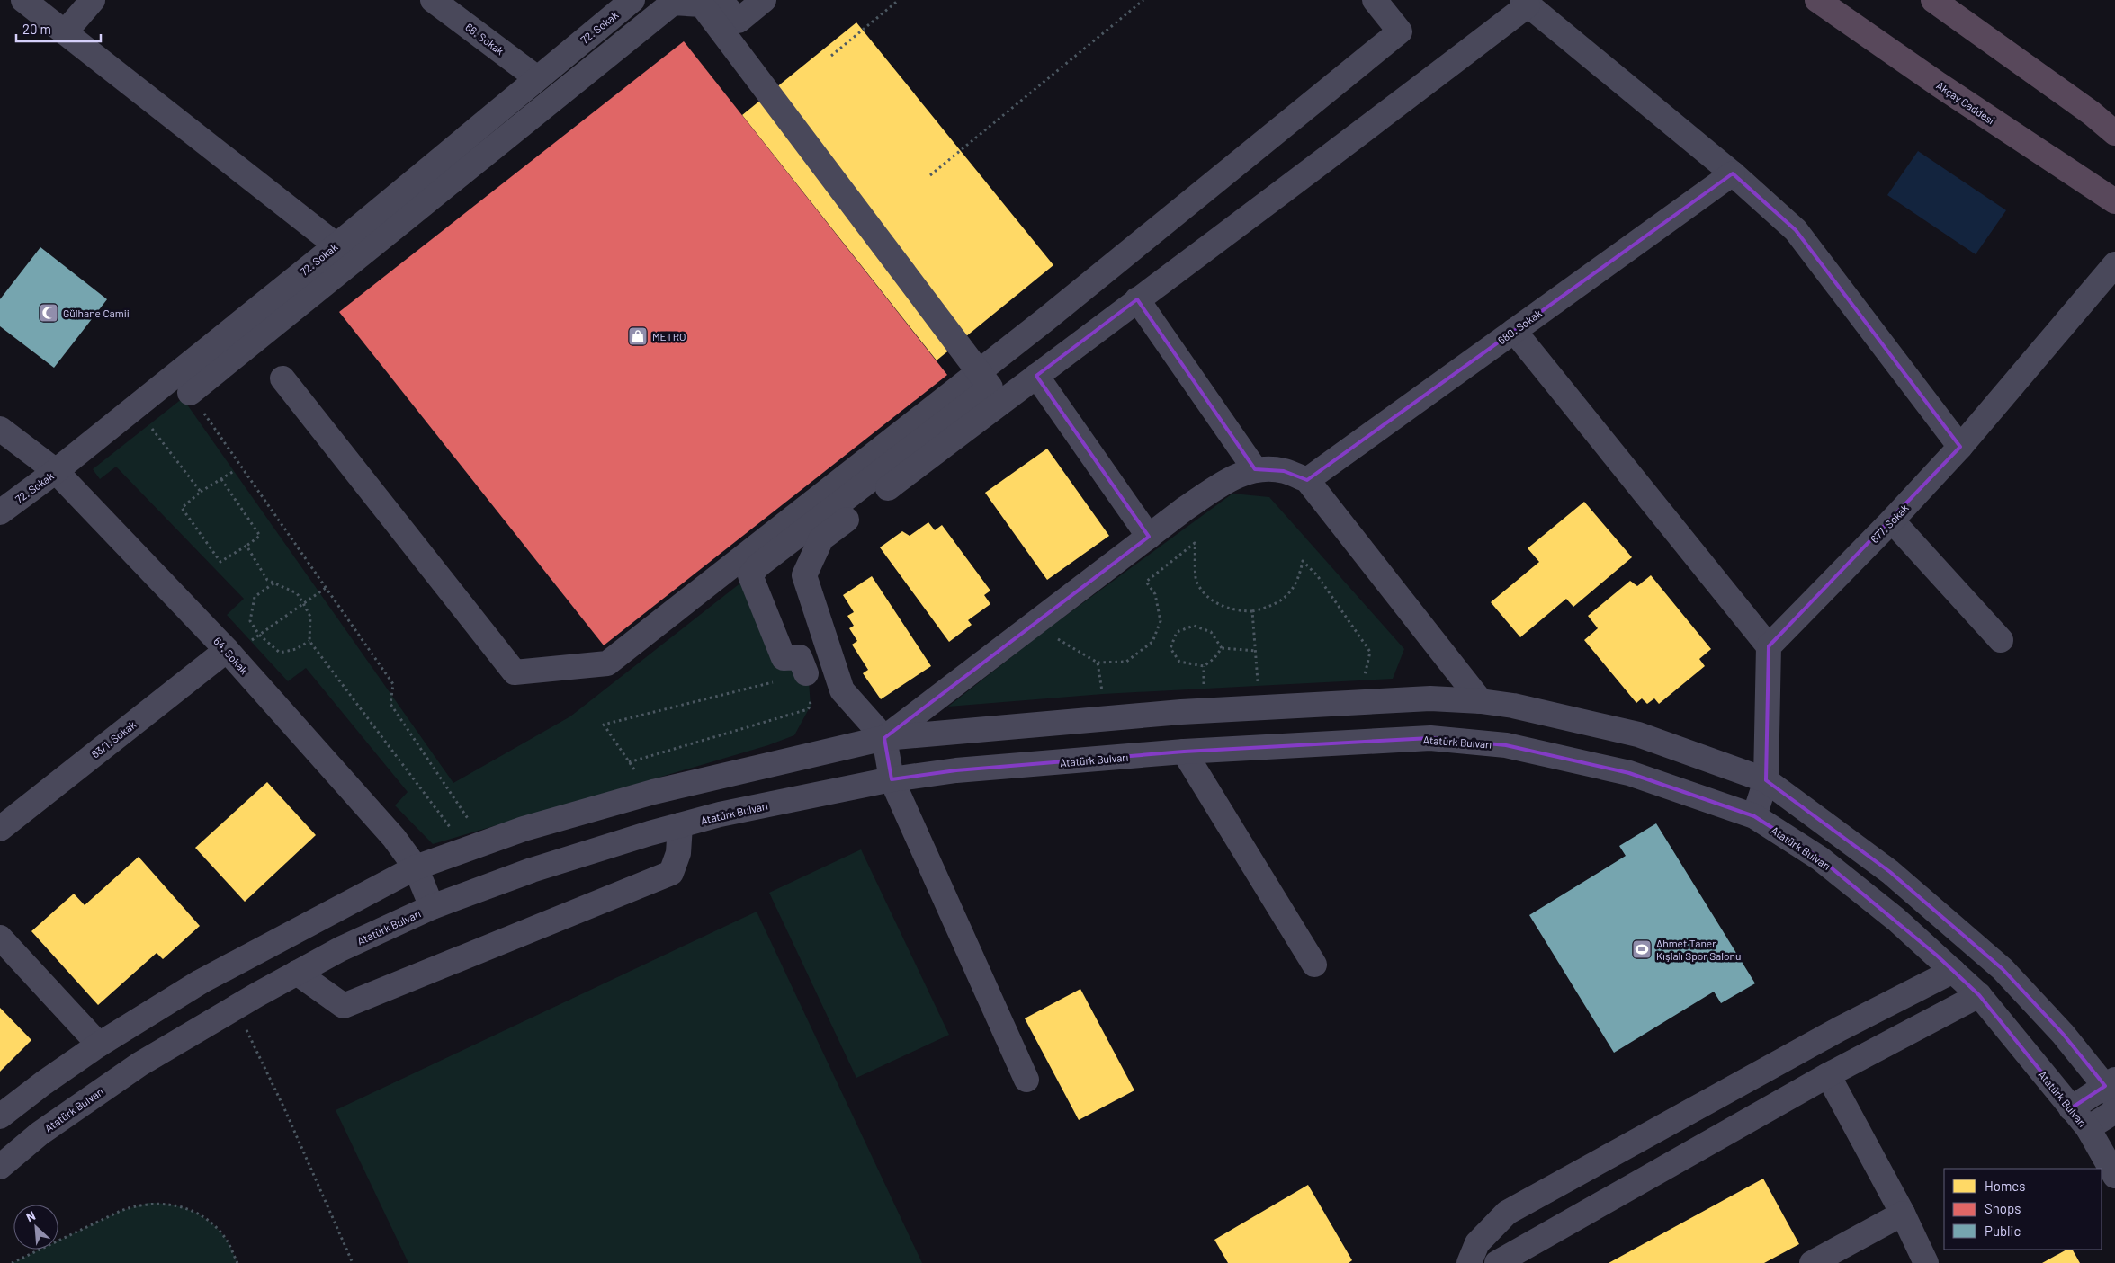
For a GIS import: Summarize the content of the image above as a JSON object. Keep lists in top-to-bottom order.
{
  "streets": {
    "highway": ["Akçay Caddesi"],
    "street": [
      "72. Sokak",
      "66. Sokak",
      "680. Sokak",
      "677. Sokak",
      "64. Sokak",
      "63/1. Sokak",
      "Atatürk Bulvarı"
    ]
  },
  "crossings": [
    ["72. Sokak", "66. Sokak"],
    ["72. Sokak", "64. Sokak"],
    ["64. Sokak", "63/1. Sokak"],
    ["64. Sokak", "Atatürk Bulvarı"]
  ],
  "places": {
    "mosque": ["Gülhane Camii"],
    "shop": ["METRO"],
    "sports": ["Ahmet Taner Kışlalı Spor Salonu"]
  },
  "legend": ["Homes", "Shops", "Public"],
  "scale_bar": "20 m",
  "north": "top left"
}
